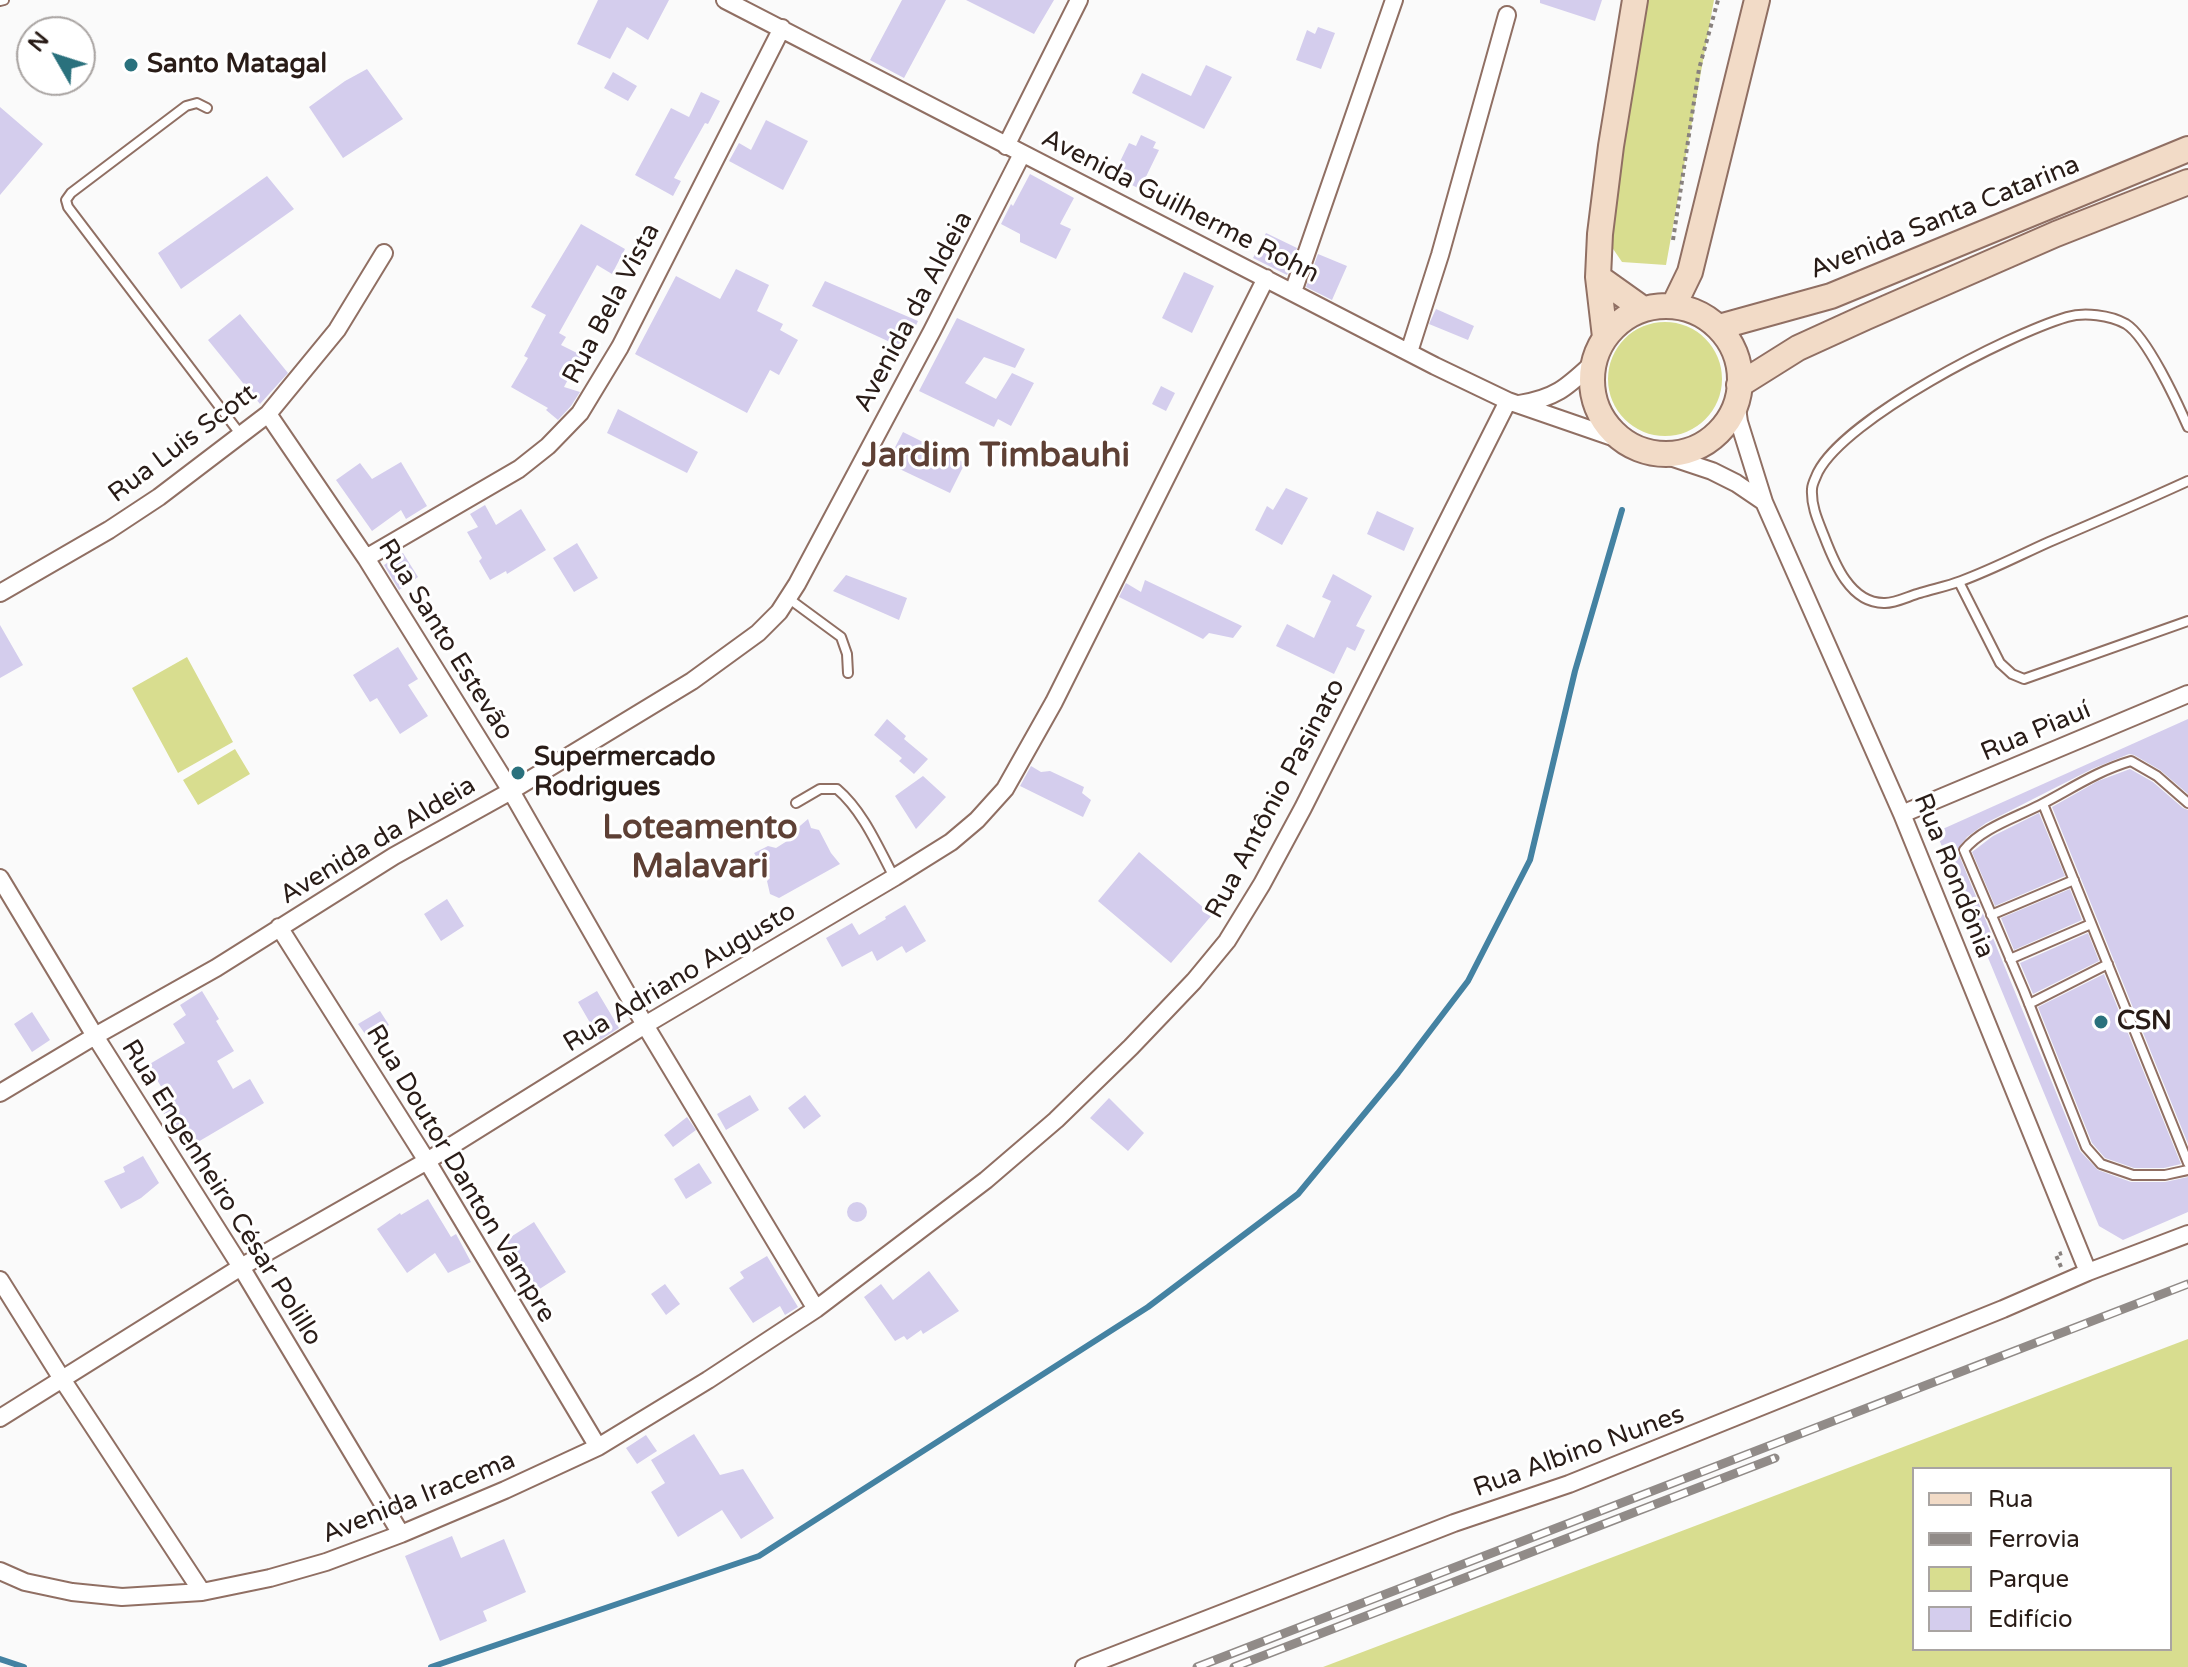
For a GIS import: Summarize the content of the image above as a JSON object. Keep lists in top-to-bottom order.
{
  "streets": {
    "street": [
      "Avenida Guilherme Rohn",
      "Avenida Santa Catarina",
      "Rua Bela Vista",
      "Avenida da Aldeia",
      "Rua Luis Scott",
      "Rua Santo Estevão",
      "Rua Piauí",
      "Rua Antônio Pasinato",
      "Rua Rondônia",
      "Rua Adriano Augusto",
      "Rua Doutor Danton Vampre",
      "Rua Engenheiro César Polillo",
      "Rua Albino Nunes",
      "Avenida Iracema"
    ]
  },
  "crossings": [
    ["Avenida Guilherme Rohn", "Avenida Santa Catarina"],
    ["Avenida Guilherme Rohn", "Rua Bela Vista"],
    ["Avenida Guilherme Rohn", "Avenida da Aldeia"],
    ["Avenida Guilherme Rohn", "Rua Antônio Pasinato"],
    ["Avenida Guilherme Rohn", "Rua Rondônia"],
    ["Avenida Guilherme Rohn", "Rua Adriano Augusto"],
    ["Avenida Santa Catarina", "Rua Rondônia"],
    ["Rua Bela Vista", "Rua Santo Estevão"],
    ["Avenida da Aldeia", "Rua Santo Estevão"],
    ["Avenida da Aldeia", "Rua Doutor Danton Vampre"],
    ["Avenida da Aldeia", "Rua Engenheiro César Polillo"],
    ["Rua Luis Scott", "Rua Santo Estevão"],
    ["Rua Santo Estevão", "Rua Antônio Pasinato"],
    ["Rua Santo Estevão", "Rua Adriano Augusto"],
    ["Rua Santo Estevão", "Avenida Iracema"],
    ["Rua Piauí", "Rua Rondônia"],
    ["Rua Antônio Pasinato", "Avenida Iracema"],
    ["Rua Rondônia", "Rua Albino Nunes"],
    ["Rua Adriano Augusto", "Rua Doutor Danton Vampre"],
    ["Rua Adriano Augusto", "Rua Engenheiro César Polillo"],
    ["Rua Doutor Danton Vampre", "Avenida Iracema"],
    ["Rua Engenheiro César Polillo", "Avenida Iracema"]
  ],
  "districts": ["Jardim Timbauhi", "Loteamento Malavari"],
  "places": ["Santo Matagal", "Supermercado Rodrigues", "CSN"],
  "legend": [
    "Rua",
    "Ferrovia",
    "Parque",
    "Edifício"
  ],
  "north": "top left"
}
